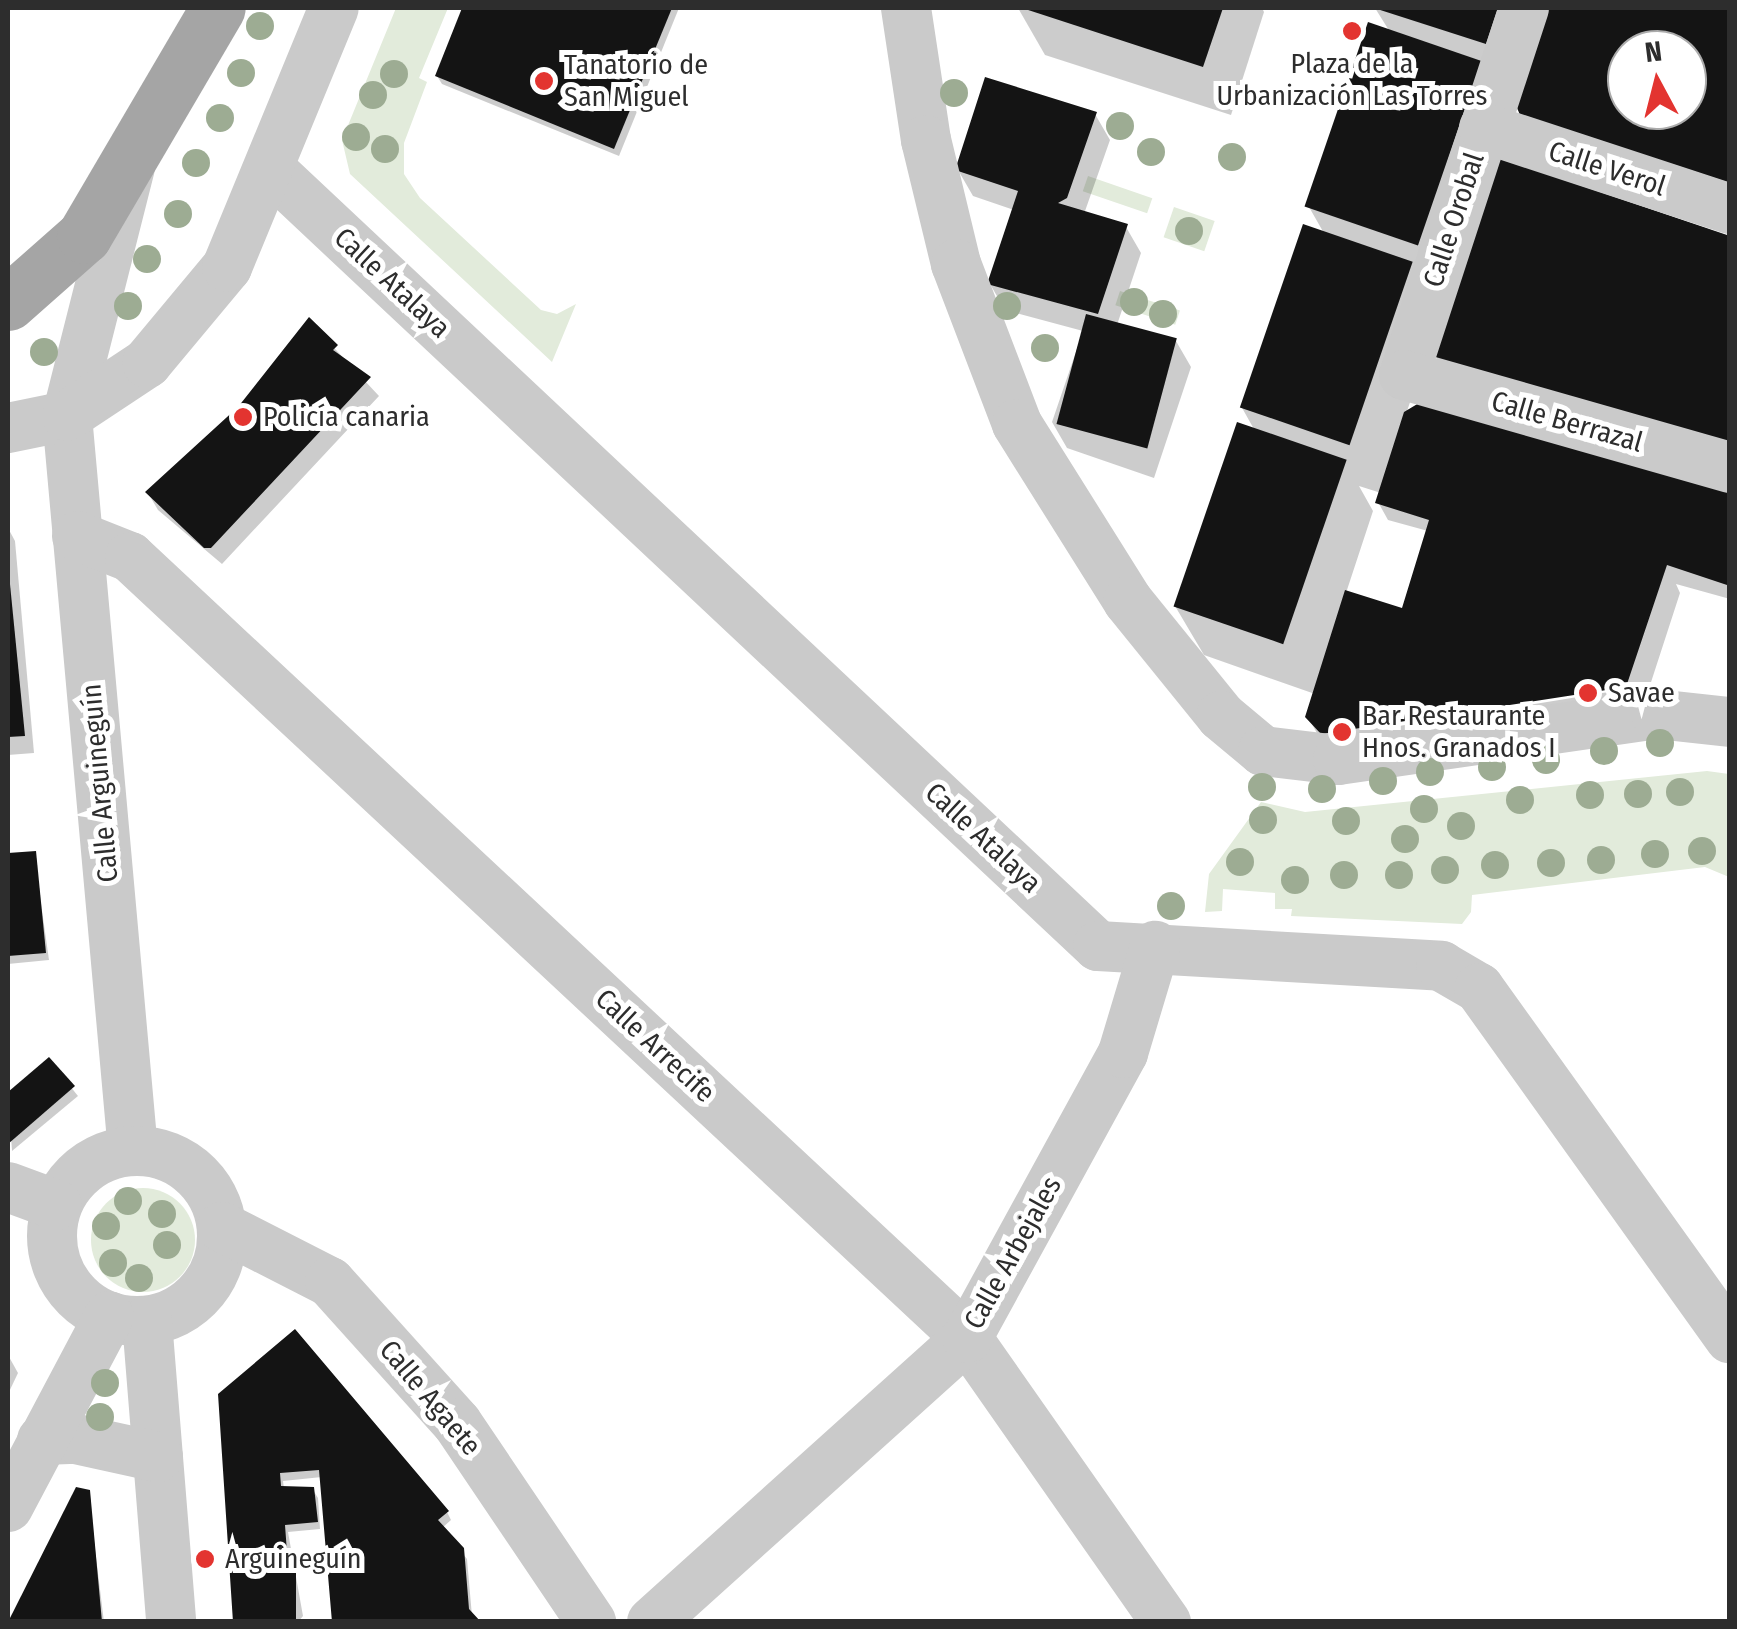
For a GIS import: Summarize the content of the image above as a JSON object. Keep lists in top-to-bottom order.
{
  "streets": {
    "street": [
      "Calle Verol",
      "Calle Orobal",
      "Calle Atalaya",
      "Calle Berrazal",
      "Calle Arguineguín",
      "Calle Arrecife",
      "Calle Arbejales",
      "Calle Agaete"
    ]
  },
  "crossings": [
    ["Calle Verol", "Calle Orobal"],
    ["Calle Orobal", "Calle Berrazal"],
    ["Calle Atalaya", "Calle Arbejales"],
    ["Calle Arguineguín", "Calle Arrecife"],
    ["Calle Arguineguín", "Calle Agaete"],
    ["Calle Arrecife", "Calle Arbejales"]
  ],
  "places": [
    "Plaza de la Urbanización Las Torres",
    "Tanatorio de San Miguel",
    "Policía canaria",
    "Savae",
    "Bar Restaurante Hnos. Granados I",
    "Arguineguín"
  ],
  "north": "top"
}
